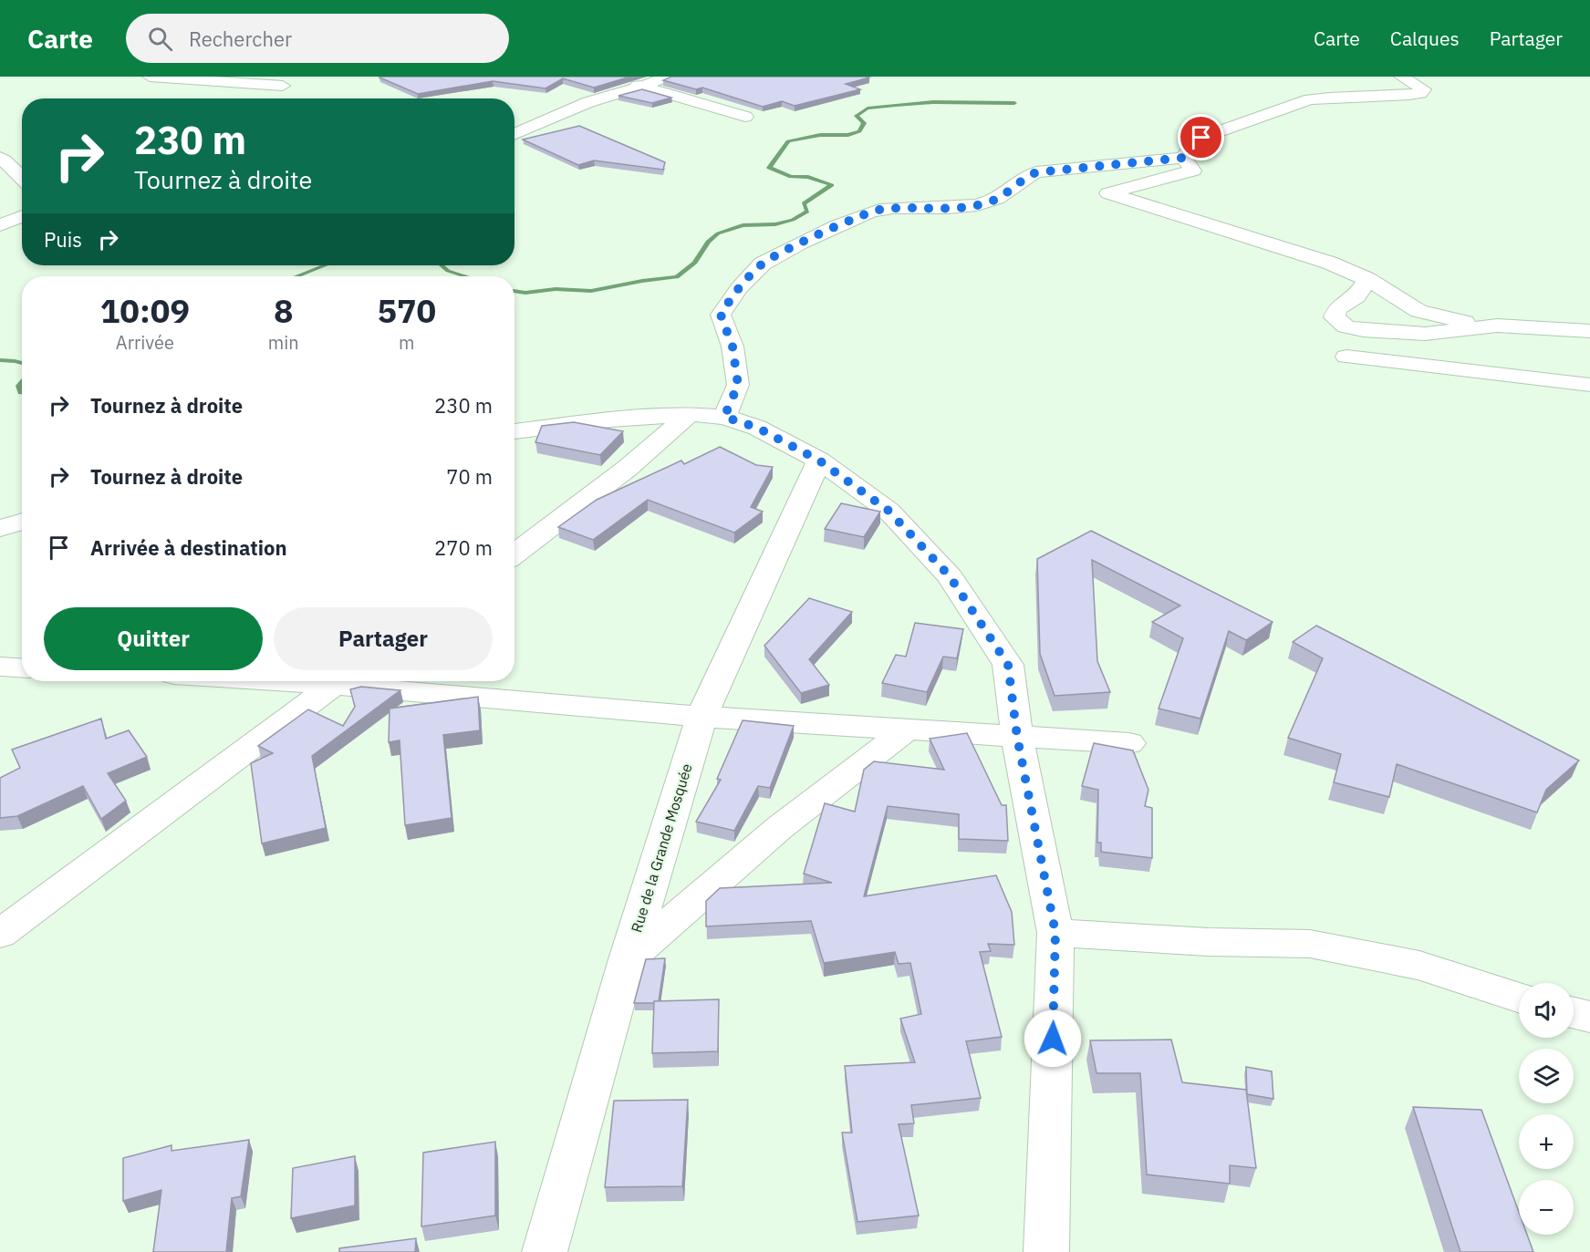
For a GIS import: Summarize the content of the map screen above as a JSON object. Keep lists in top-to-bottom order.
{
  "streets": {
    "street": ["Rue de la Grande Mosquée"]
  },
  "page": {
    "header": "Carte",
    "search": "Rechercher",
    "nav": ["Carte", "Calques", "Partager"],
    "turn": ["230 m", "Tournez à droite"],
    "then": "Puis",
    "eta": [
      "10:09",
      "Arrivée",
      "8",
      "min",
      "570",
      "m"
    ],
    "list": [
      {
        "name": "Tournez à droite",
        "value": "230 m"
      },
      {
        "name": "Tournez à droite",
        "value": "70 m"
      },
      {
        "name": "Arrivée à destination",
        "value": "270 m"
      }
    ],
    "buttons": ["Quitter", "Partager"],
    "map_buttons": ["+", "−"]
  }
}
